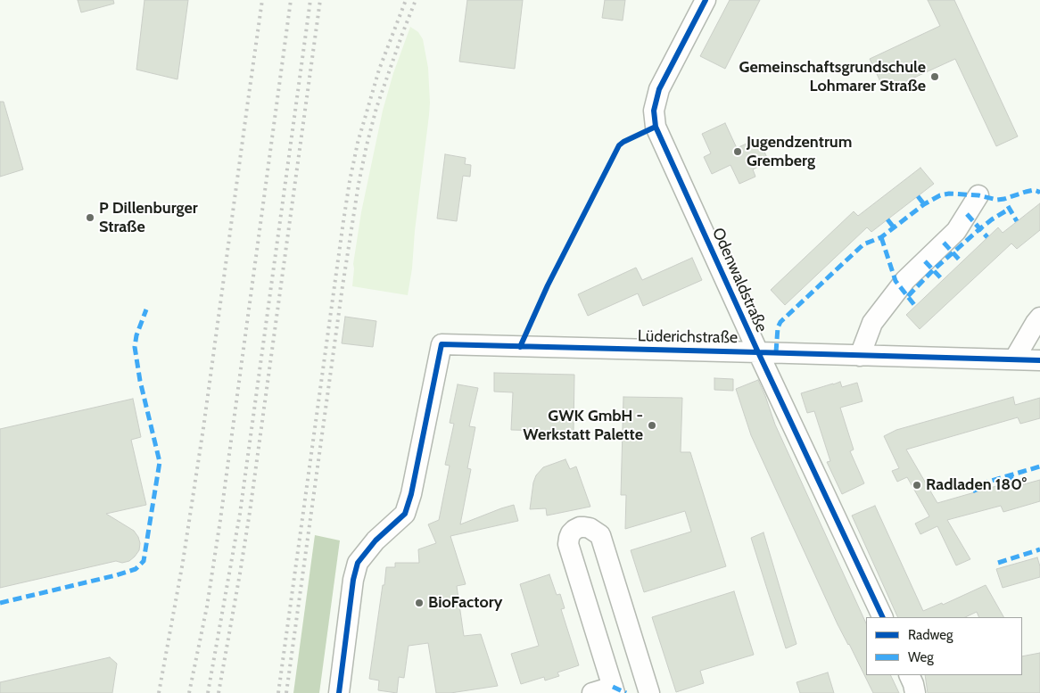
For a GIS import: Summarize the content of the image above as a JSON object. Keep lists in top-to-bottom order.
{
  "streets": {
    "street": ["Odenwaldstraße", "Lüderichstraße"]
  },
  "crossings": [
    ["Odenwaldstraße", "Lüderichstraße"]
  ],
  "places": [
    "Gemeinschaftsgrundschule Lohmarer Straße",
    "Jugendzentrum Gremberg",
    "P Dillenburger Straße",
    "GWK GmbH - Werkstatt Palette",
    "Radladen 180°",
    "BioFactory"
  ],
  "legend": ["Radweg", "Weg"]
}
